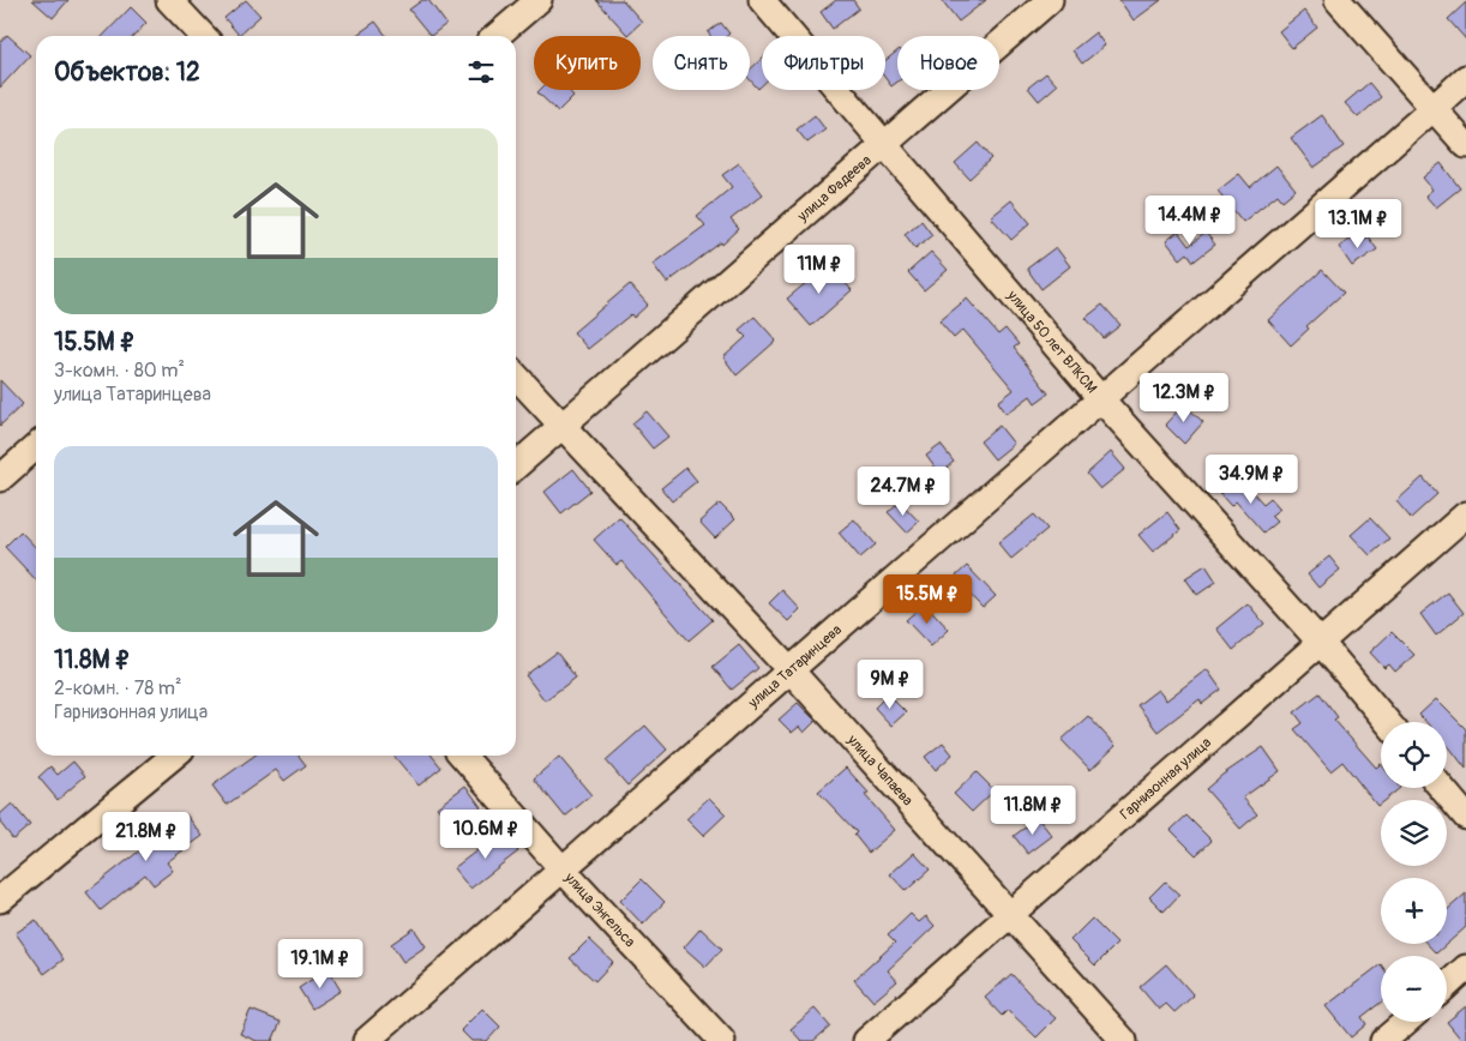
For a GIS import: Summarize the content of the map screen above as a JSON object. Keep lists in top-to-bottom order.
{
  "streets": {
    "street": [
      "улица Фадеева",
      "улица 50 лет ВЛКСМ",
      "улица Татаринцева",
      "улица Чапаева",
      "Гарнизонная улица",
      "улица Энгельса"
    ]
  },
  "crossings": [
    ["улица Фадеева", "улица 50 лет ВЛКСМ"],
    ["улица Фадеева", "улица Чапаева"],
    ["улица 50 лет ВЛКСМ", "улица Татаринцева"],
    ["улица 50 лет ВЛКСМ", "Гарнизонная улица"],
    ["улица Татаринцева", "улица Чапаева"],
    ["улица Татаринцева", "улица Энгельса"],
    ["улица Чапаева", "Гарнизонная улица"]
  ],
  "page": {
    "chip": [
      "Купить",
      "Снять",
      "Фильтры",
      "Новое"
    ],
    "heading": "Объектов: 12",
    "list": [
      {
        "name": "15.5M ₽",
        "note": "3-комн. · 80 m² · улица Татаринцева"
      },
      {
        "name": "11.8M ₽",
        "note": "2-комн. · 78 m² · Гарнизонная улица"
      }
    ],
    "price": [
      "14.4M ₽",
      "13.1M ₽",
      "11M ₽",
      "12.3M ₽",
      "34.9M ₽",
      "24.7M ₽",
      "15.5M ₽",
      "9M ₽",
      "11.8M ₽",
      "10.6M ₽",
      "21.8M ₽",
      "19.1M ₽"
    ],
    "map_buttons": ["+", "−"]
  }
}
